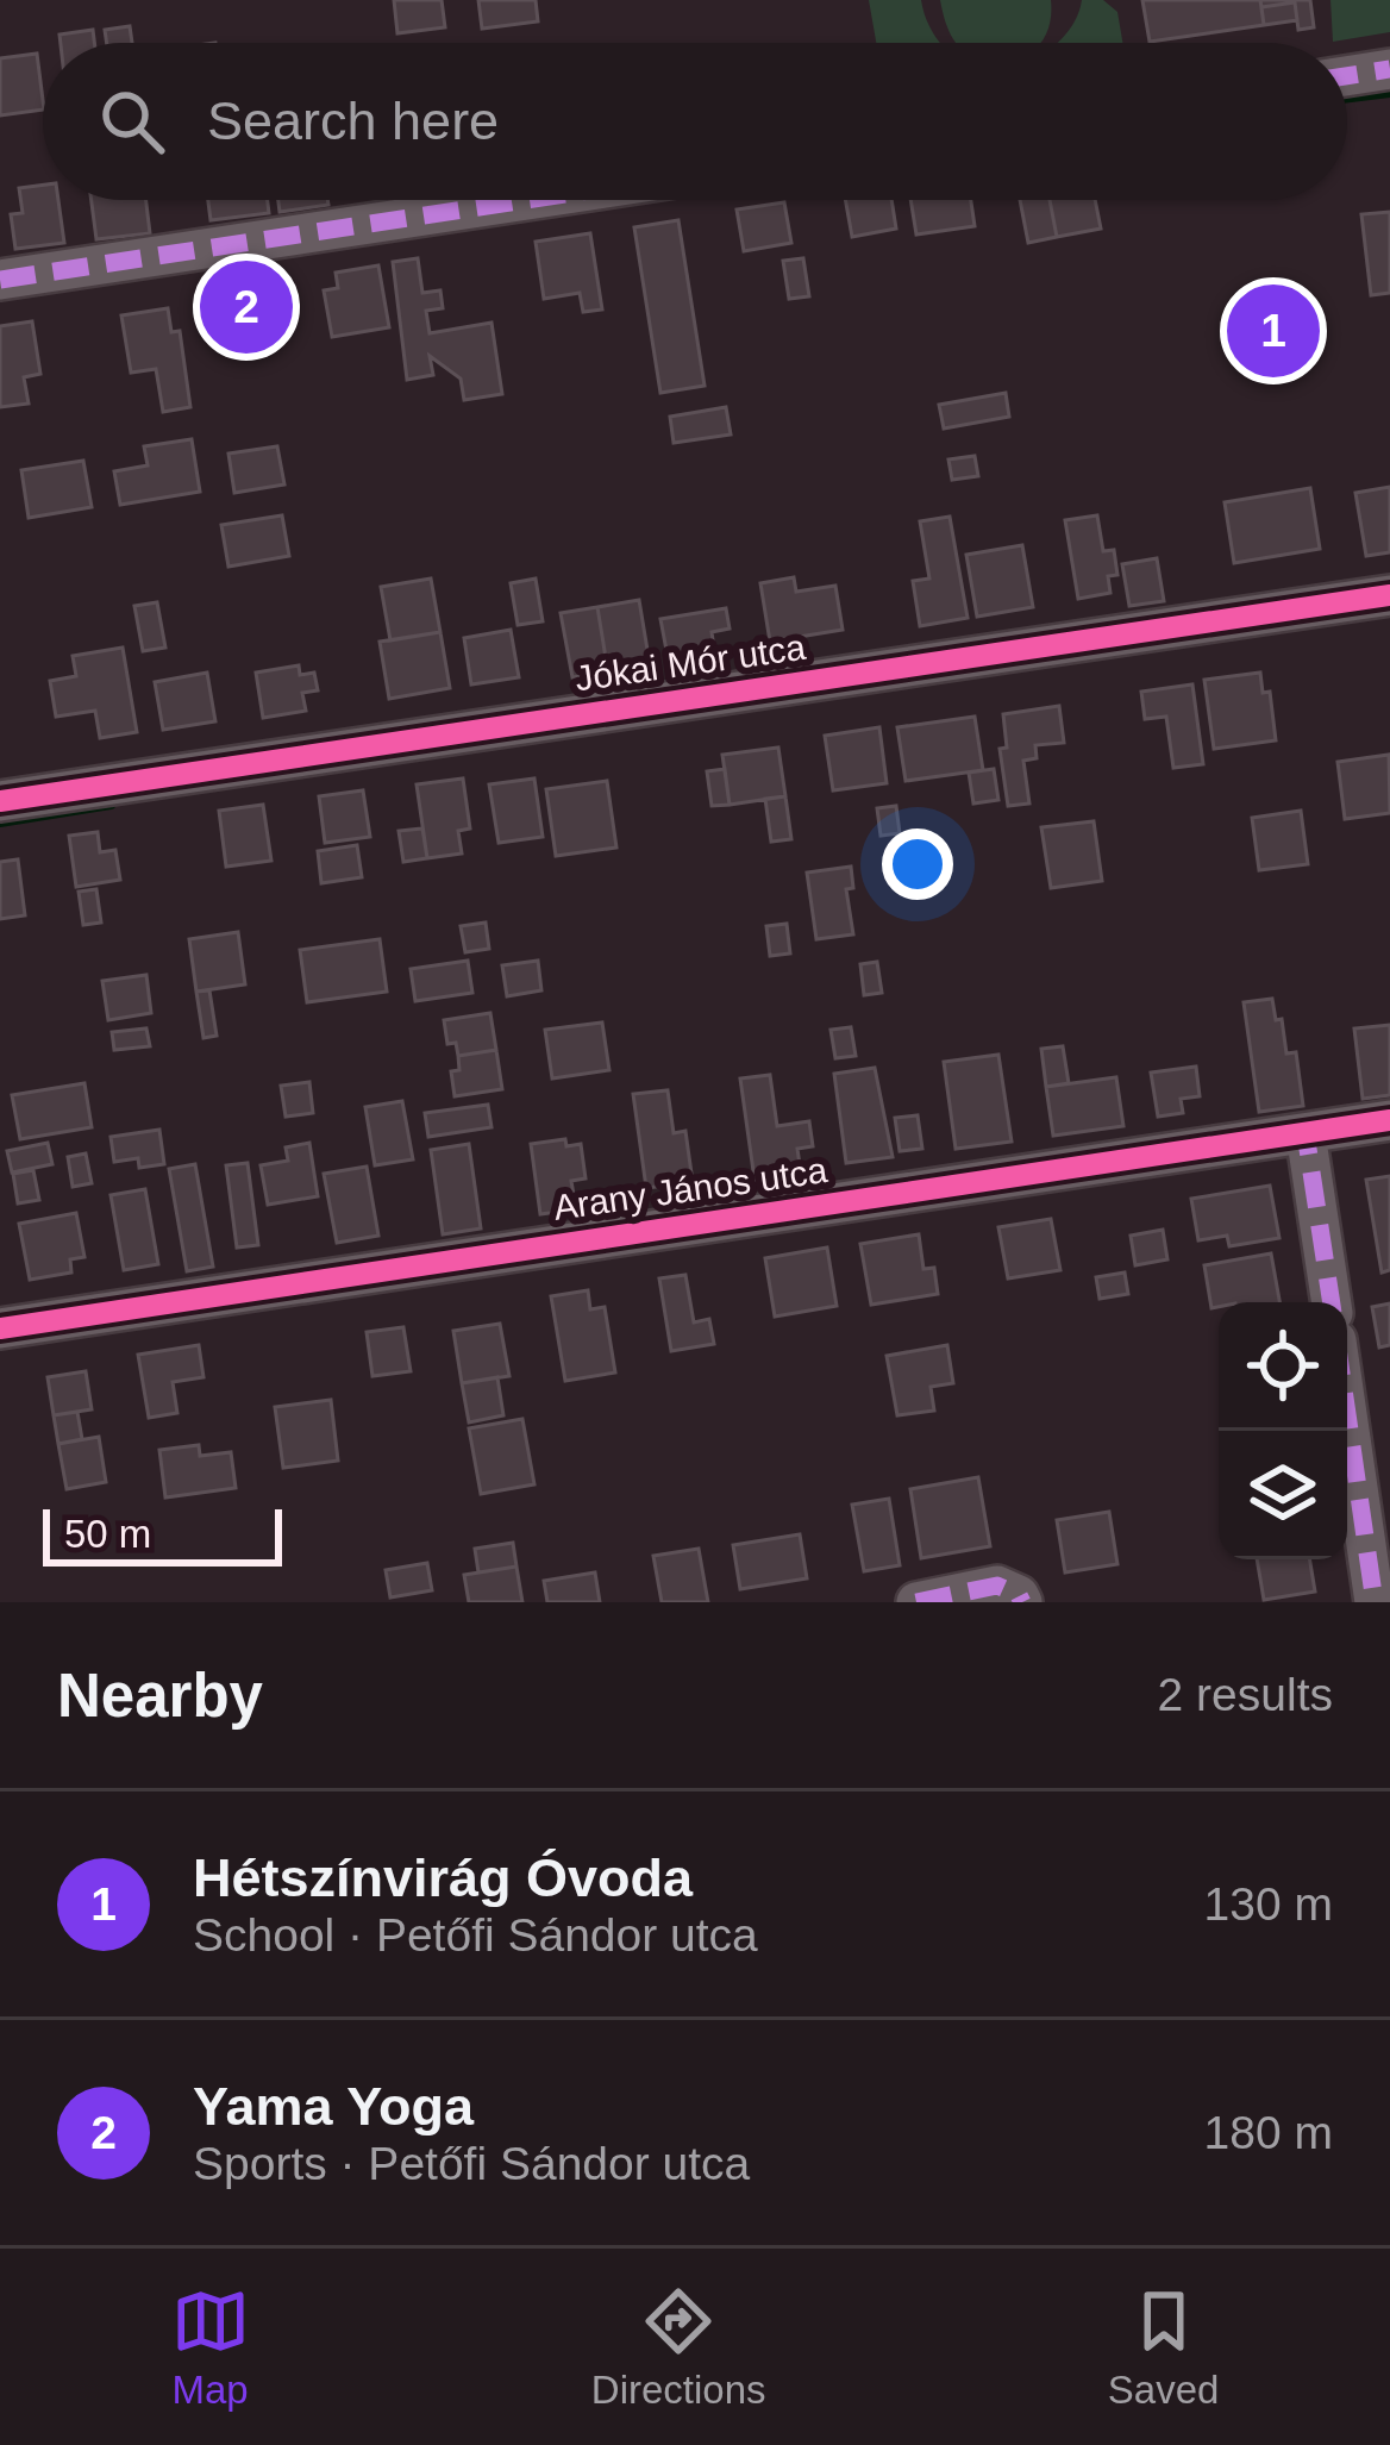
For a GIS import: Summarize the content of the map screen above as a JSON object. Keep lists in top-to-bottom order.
{
  "streets": {
    "street": ["Jókai Mór utca", "Arany János utca"]
  },
  "scale_bar": "50 m",
  "page": {
    "search": "Search here",
    "pins": ["2", "1"],
    "scale": "50 m",
    "heading": ["Nearby", "2 results"],
    "list": [
      {
        "mark": "1",
        "name": "Hétszínvirág Óvoda",
        "note": "School · Petőfi Sándor utca",
        "value": "130 m"
      },
      {
        "mark": "2",
        "name": "Yama Yoga",
        "note": "Sports · Petőfi Sándor utca",
        "value": "180 m"
      }
    ],
    "nav": ["Map", "Directions", "Saved"]
  }
}
